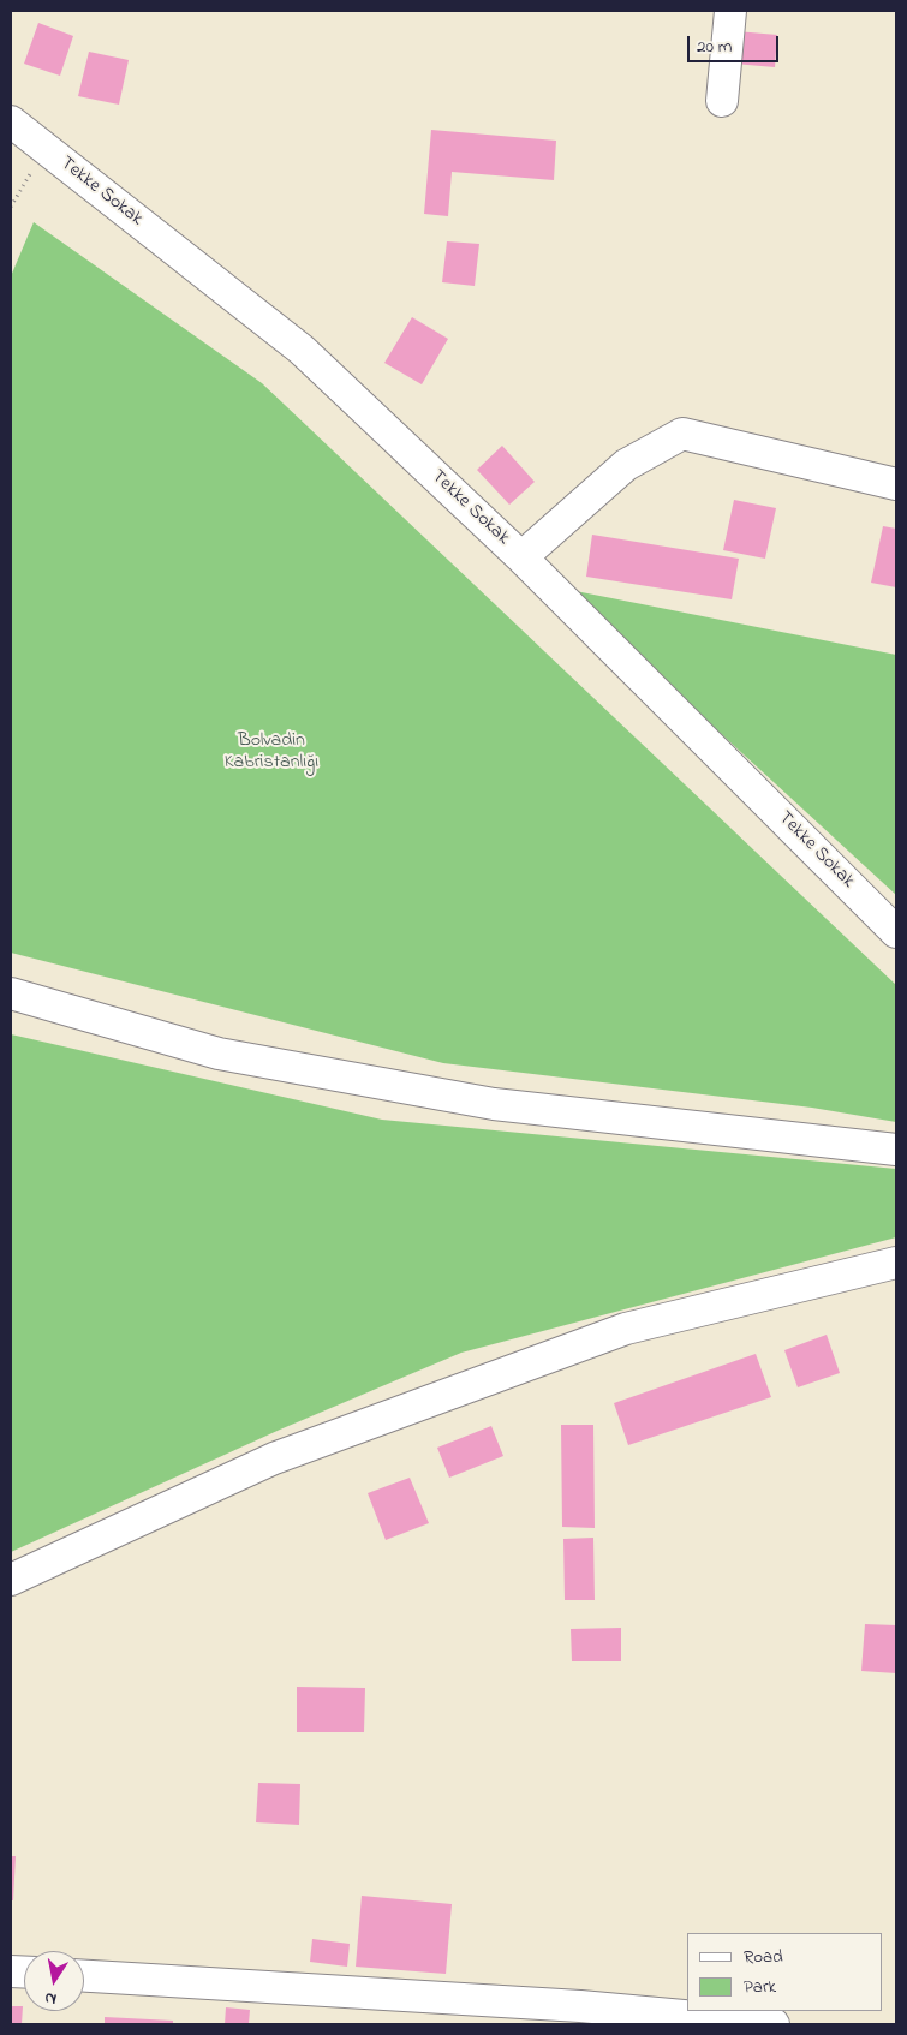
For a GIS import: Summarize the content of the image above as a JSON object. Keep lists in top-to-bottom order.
{
  "streets": {
    "street": ["Tekke Sokak"]
  },
  "parks": ["Bolvadin Kabristanlığı"],
  "legend": ["Road", "Park"],
  "scale_bar": "20 m",
  "north": "bottom"
}
